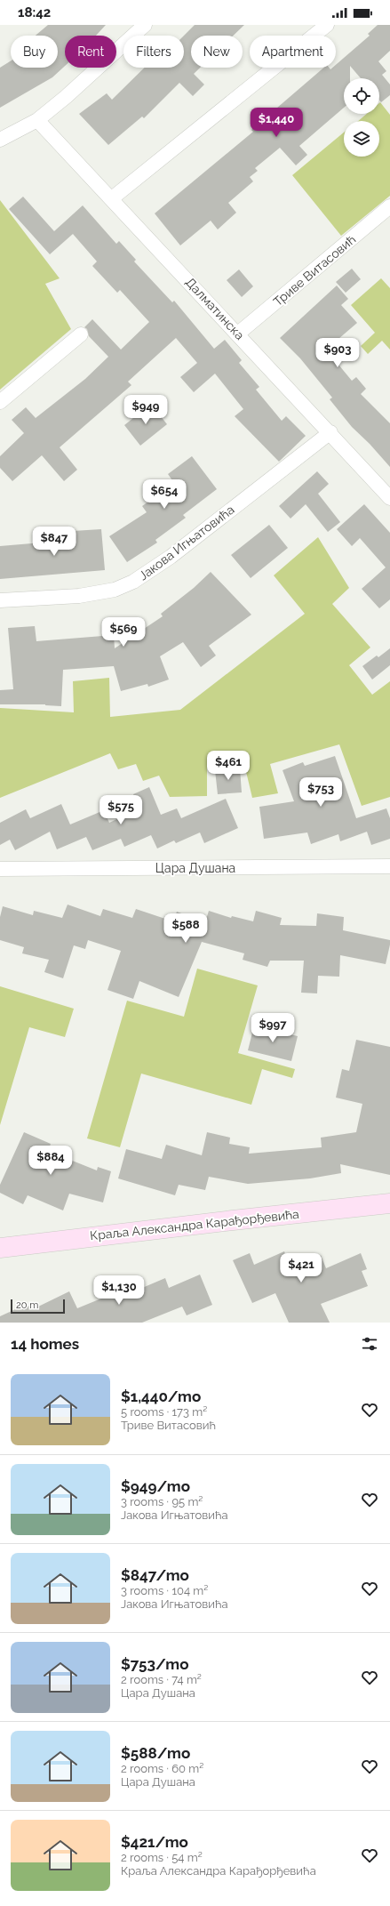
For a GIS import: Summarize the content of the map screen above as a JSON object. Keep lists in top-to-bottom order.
{
  "streets": {
    "street": [
      "Триве Витасовић",
      "Далматинска",
      "Јакова Игњатовића",
      "Цара Душана",
      "Краља Александра Карађорђевића"
    ]
  },
  "crossings": [
    ["Триве Витасовић", "Далматинска"],
    ["Далматинска", "Јакова Игњатовића"]
  ],
  "scale_bar": "20 m",
  "page": {
    "status": "18:42",
    "chip": [
      "Buy",
      "Rent",
      "Filters",
      "New",
      "Apartment"
    ],
    "price": [
      "$1,440",
      "$903",
      "$949",
      "$654",
      "$847",
      "$569",
      "$461",
      "$753",
      "$575",
      "$588",
      "$997",
      "$884",
      "$421",
      "$1,130"
    ],
    "scale": "20 m",
    "heading": "14 homes",
    "list": [
      {
        "name": "$1,440/mo",
        "note": "5 rooms · 173 m² · Триве Витасовић"
      },
      {
        "name": "$949/mo",
        "note": "3 rooms · 95 m² · Јакова Игњатовића"
      },
      {
        "name": "$847/mo",
        "note": "3 rooms · 104 m² · Јакова Игњатовића"
      },
      {
        "name": "$753/mo",
        "note": "2 rooms · 74 m² · Цара Душана"
      },
      {
        "name": "$588/mo",
        "note": "2 rooms · 60 m² · Цара Душана"
      },
      {
        "name": "$421/mo",
        "note": "2 rooms · 54 m² · Краља Александра Карађорђевића"
      }
    ]
  }
}
